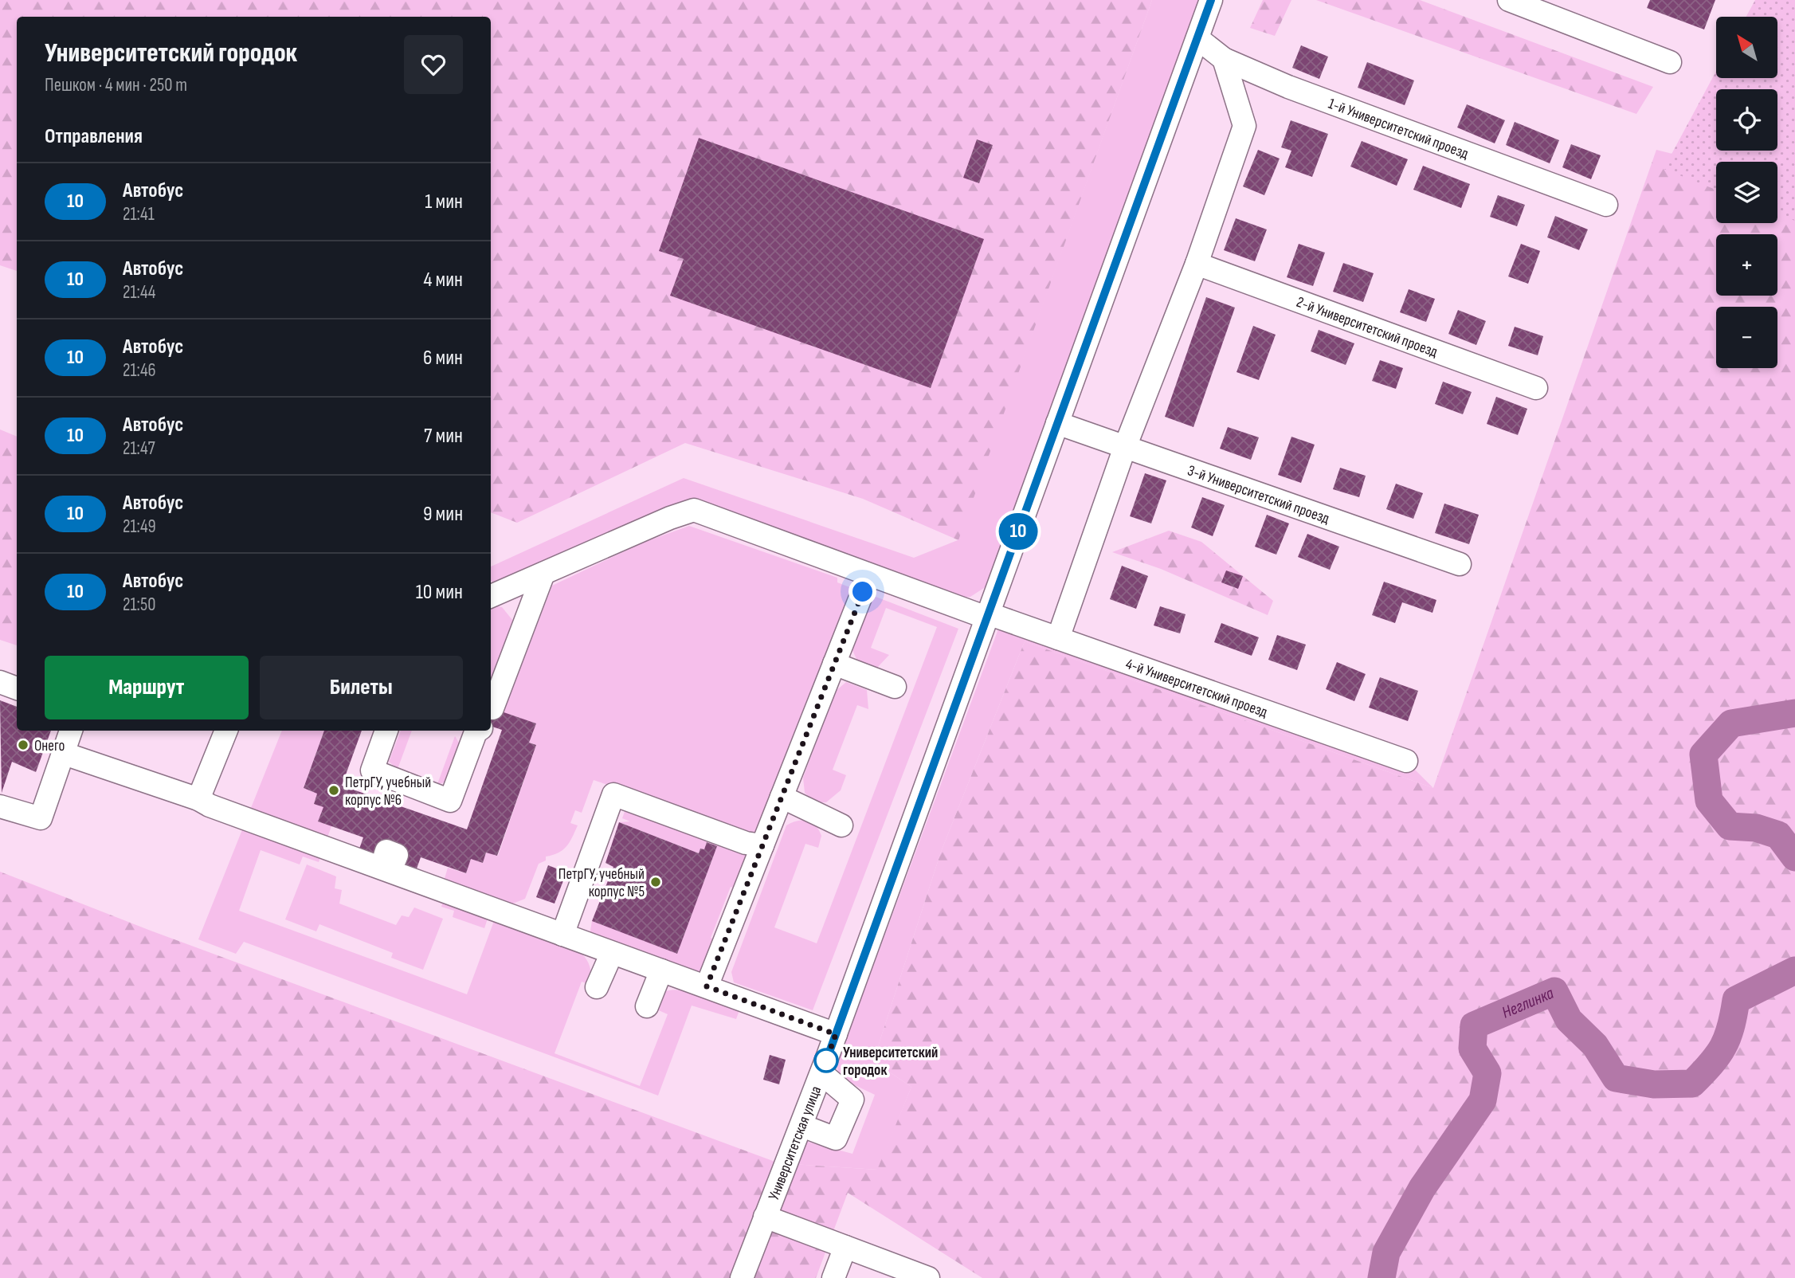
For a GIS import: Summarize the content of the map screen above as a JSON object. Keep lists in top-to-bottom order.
{
  "streets": {
    "street": [
      "1-й Университетский проезд",
      "2-й Университетский проезд",
      "3-й Университетский проезд",
      "4-й Университетский проезд",
      "Университетская улица"
    ]
  },
  "crossings": [
    ["1-й Университетский проезд", "Университетская улица"],
    ["3-й Университетский проезд", "Университетская улица"],
    ["4-й Университетский проезд", "Университетская улица"]
  ],
  "water": ["Неглинка"],
  "places": [
    "Онего",
    "ПетрГУ, учебный корпус №6",
    "ПетрГУ, учебный корпус №5",
    "Университетский городок"
  ],
  "lines": ["bus line 10"],
  "north": "top left",
  "page": {
    "on_map": "10",
    "map_buttons": ["+", "−"],
    "heading": [
      ["Университетский городок", "Пешком · 4 мин · 250 m"],
      "Отправления"
    ],
    "list": [
      {
        "mark": "10",
        "name": "Автобус",
        "note": "21:41",
        "value": "1 мин"
      },
      {
        "mark": "10",
        "name": "Автобус",
        "note": "21:44",
        "value": "4 мин"
      },
      {
        "mark": "10",
        "name": "Автобус",
        "note": "21:46",
        "value": "6 мин"
      },
      {
        "mark": "10",
        "name": "Автобус",
        "note": "21:47",
        "value": "7 мин"
      },
      {
        "mark": "10",
        "name": "Автобус",
        "note": "21:49",
        "value": "9 мин"
      },
      {
        "mark": "10",
        "name": "Автобус",
        "note": "21:50",
        "value": "10 мин"
      }
    ],
    "buttons": ["Маршрут", "Билеты"]
  }
}
